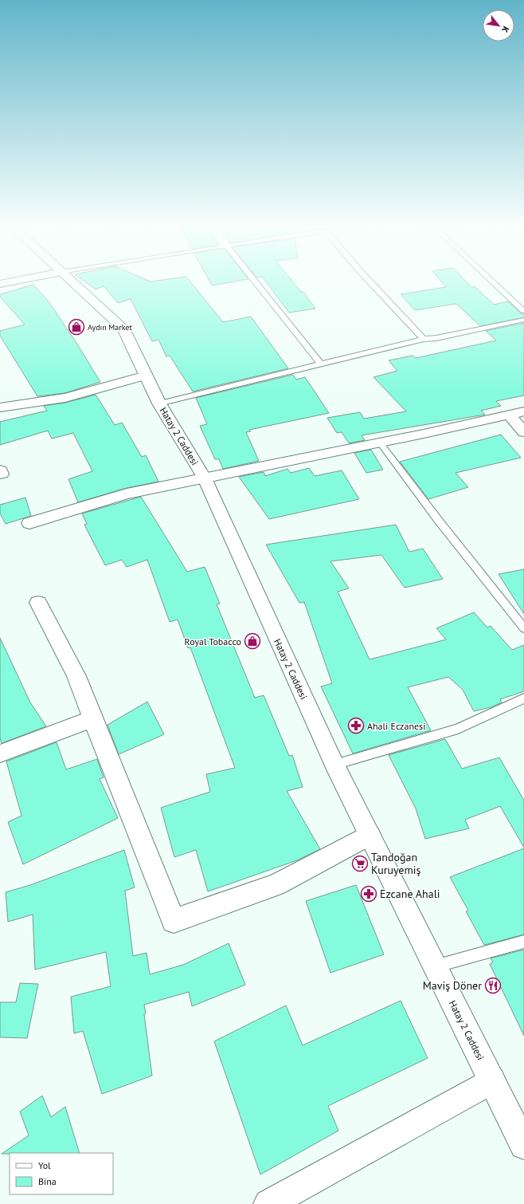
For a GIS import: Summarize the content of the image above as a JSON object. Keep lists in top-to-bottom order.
{
  "streets": {
    "street": ["Hatay 2 Caddesi"]
  },
  "places": {
    "shop": ["Aydın Market", "Royal Tobacco"],
    "pharmacy": ["Ahali Eczanesi", "Ezcane Ahali"],
    "supermarket": ["Tandoğan Kuruyemiş"],
    "restaurant": ["Maviş Döner"]
  },
  "legend": ["Yol", "Bina"],
  "north": "bottom right"
}
